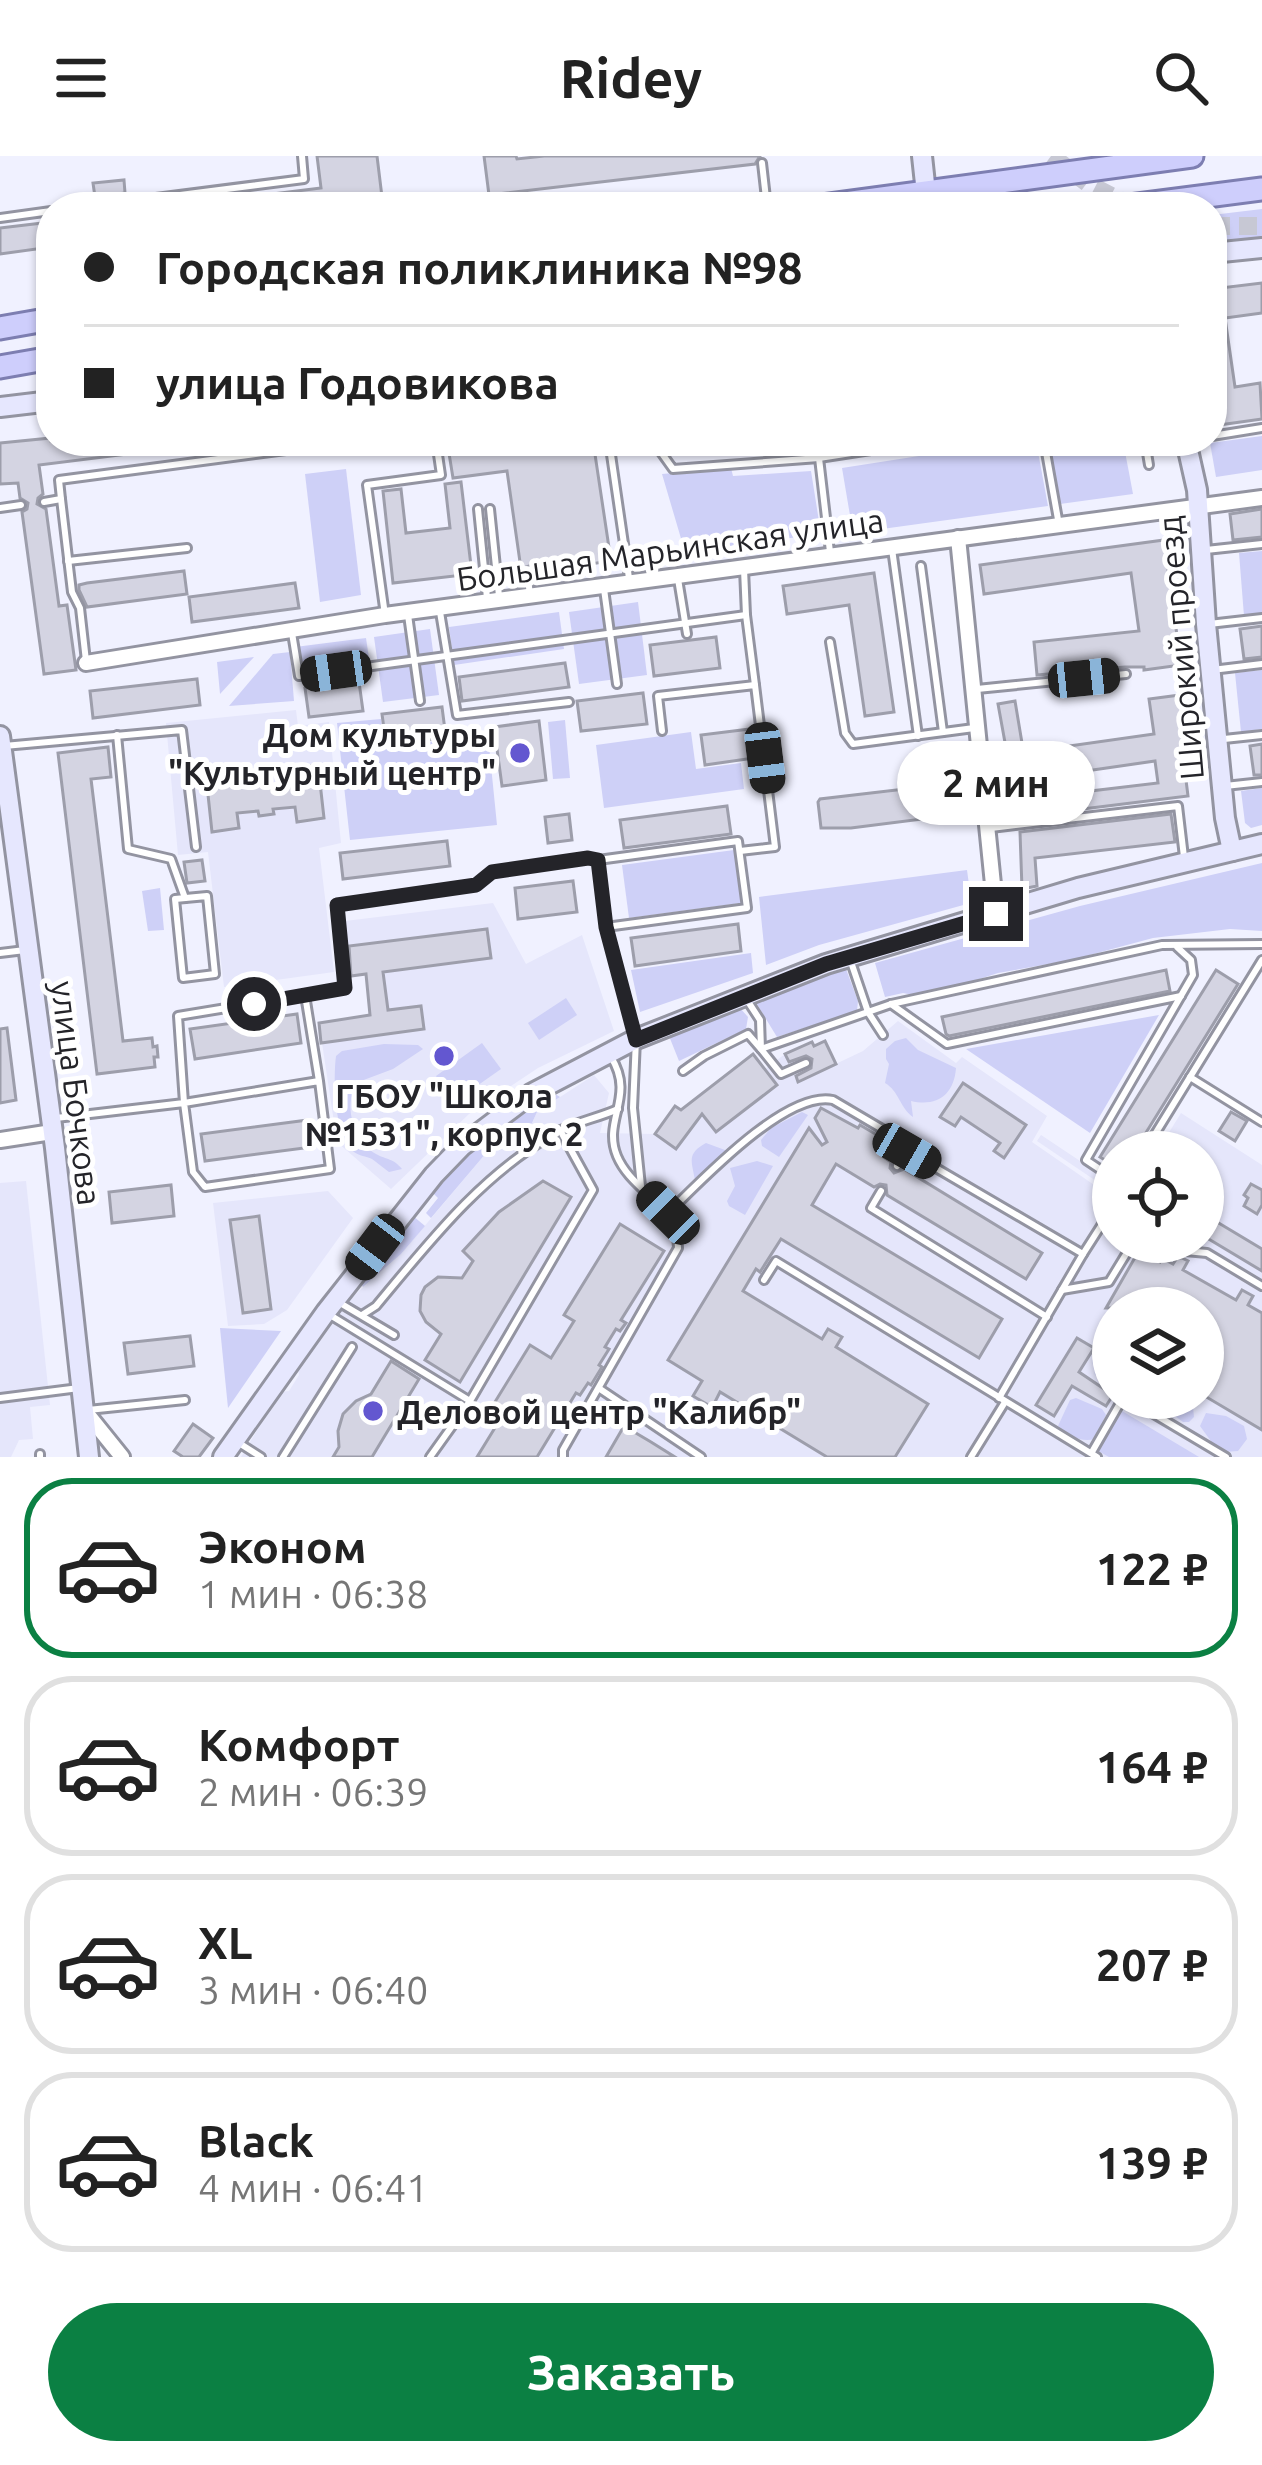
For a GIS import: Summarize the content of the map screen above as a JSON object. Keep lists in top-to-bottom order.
{
  "streets": {
    "street": ["Большая Марьинская улица", "Широкий проезд", "улица Бочкова"]
  },
  "crossings": [
    ["Большая Марьинская улица", "Широкий проезд"]
  ],
  "places": ["Дом культуры \"Культурный центр\"", "ГБОУ \"Школа №1531\", корпус 2", "Деловой центр \"Калибр\""],
  "page": {
    "header": "Ridey",
    "banner": ["Городская поликлиника №98", "улица Годовикова"],
    "bubble": "2 мин",
    "list": [
      {
        "name": "Эконом",
        "note": "1 мин · 06:38",
        "value": "122 ₽"
      },
      {
        "name": "Комфорт",
        "note": "2 мин · 06:39",
        "value": "164 ₽"
      },
      {
        "name": "XL",
        "note": "3 мин · 06:40",
        "value": "207 ₽"
      },
      {
        "name": "Black",
        "note": "4 мин · 06:41",
        "value": "139 ₽"
      }
    ],
    "buttons": "Заказать"
  }
}
